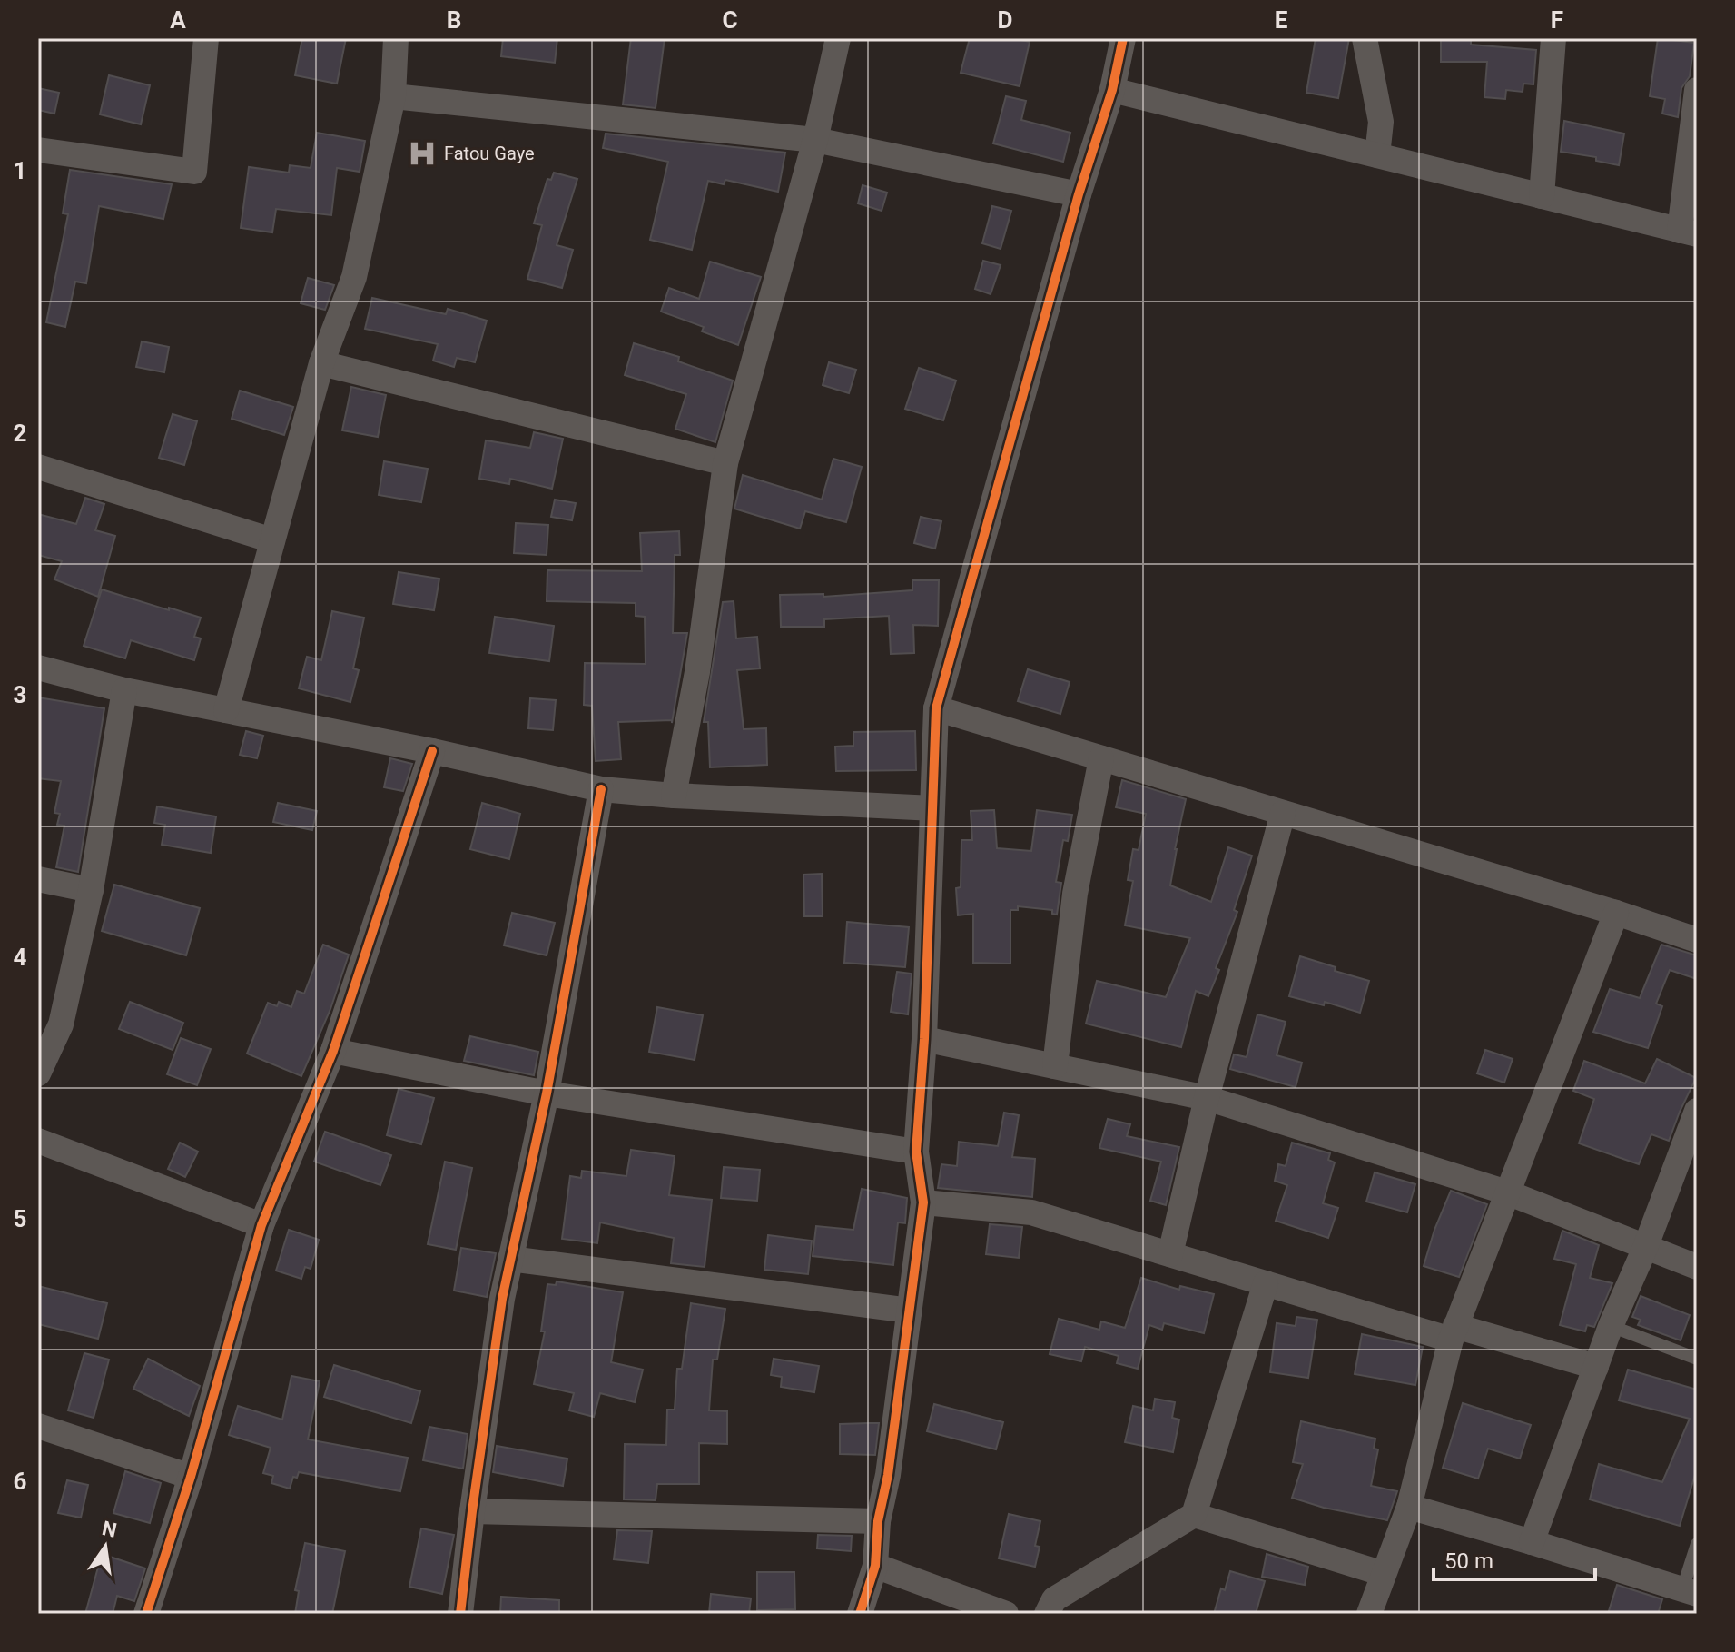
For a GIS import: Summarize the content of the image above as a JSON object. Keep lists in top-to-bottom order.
{
  "places": {
    "hospital": ["Fatou Gaye"]
  },
  "scale_bar": "50 m",
  "north": "top",
  "grid": {
    "columns": [
      "A",
      "B",
      "C",
      "D",
      "E",
      "F"
    ],
    "rows": [
      "1",
      "2",
      "3",
      "4",
      "5",
      "6"
    ]
  }
}
